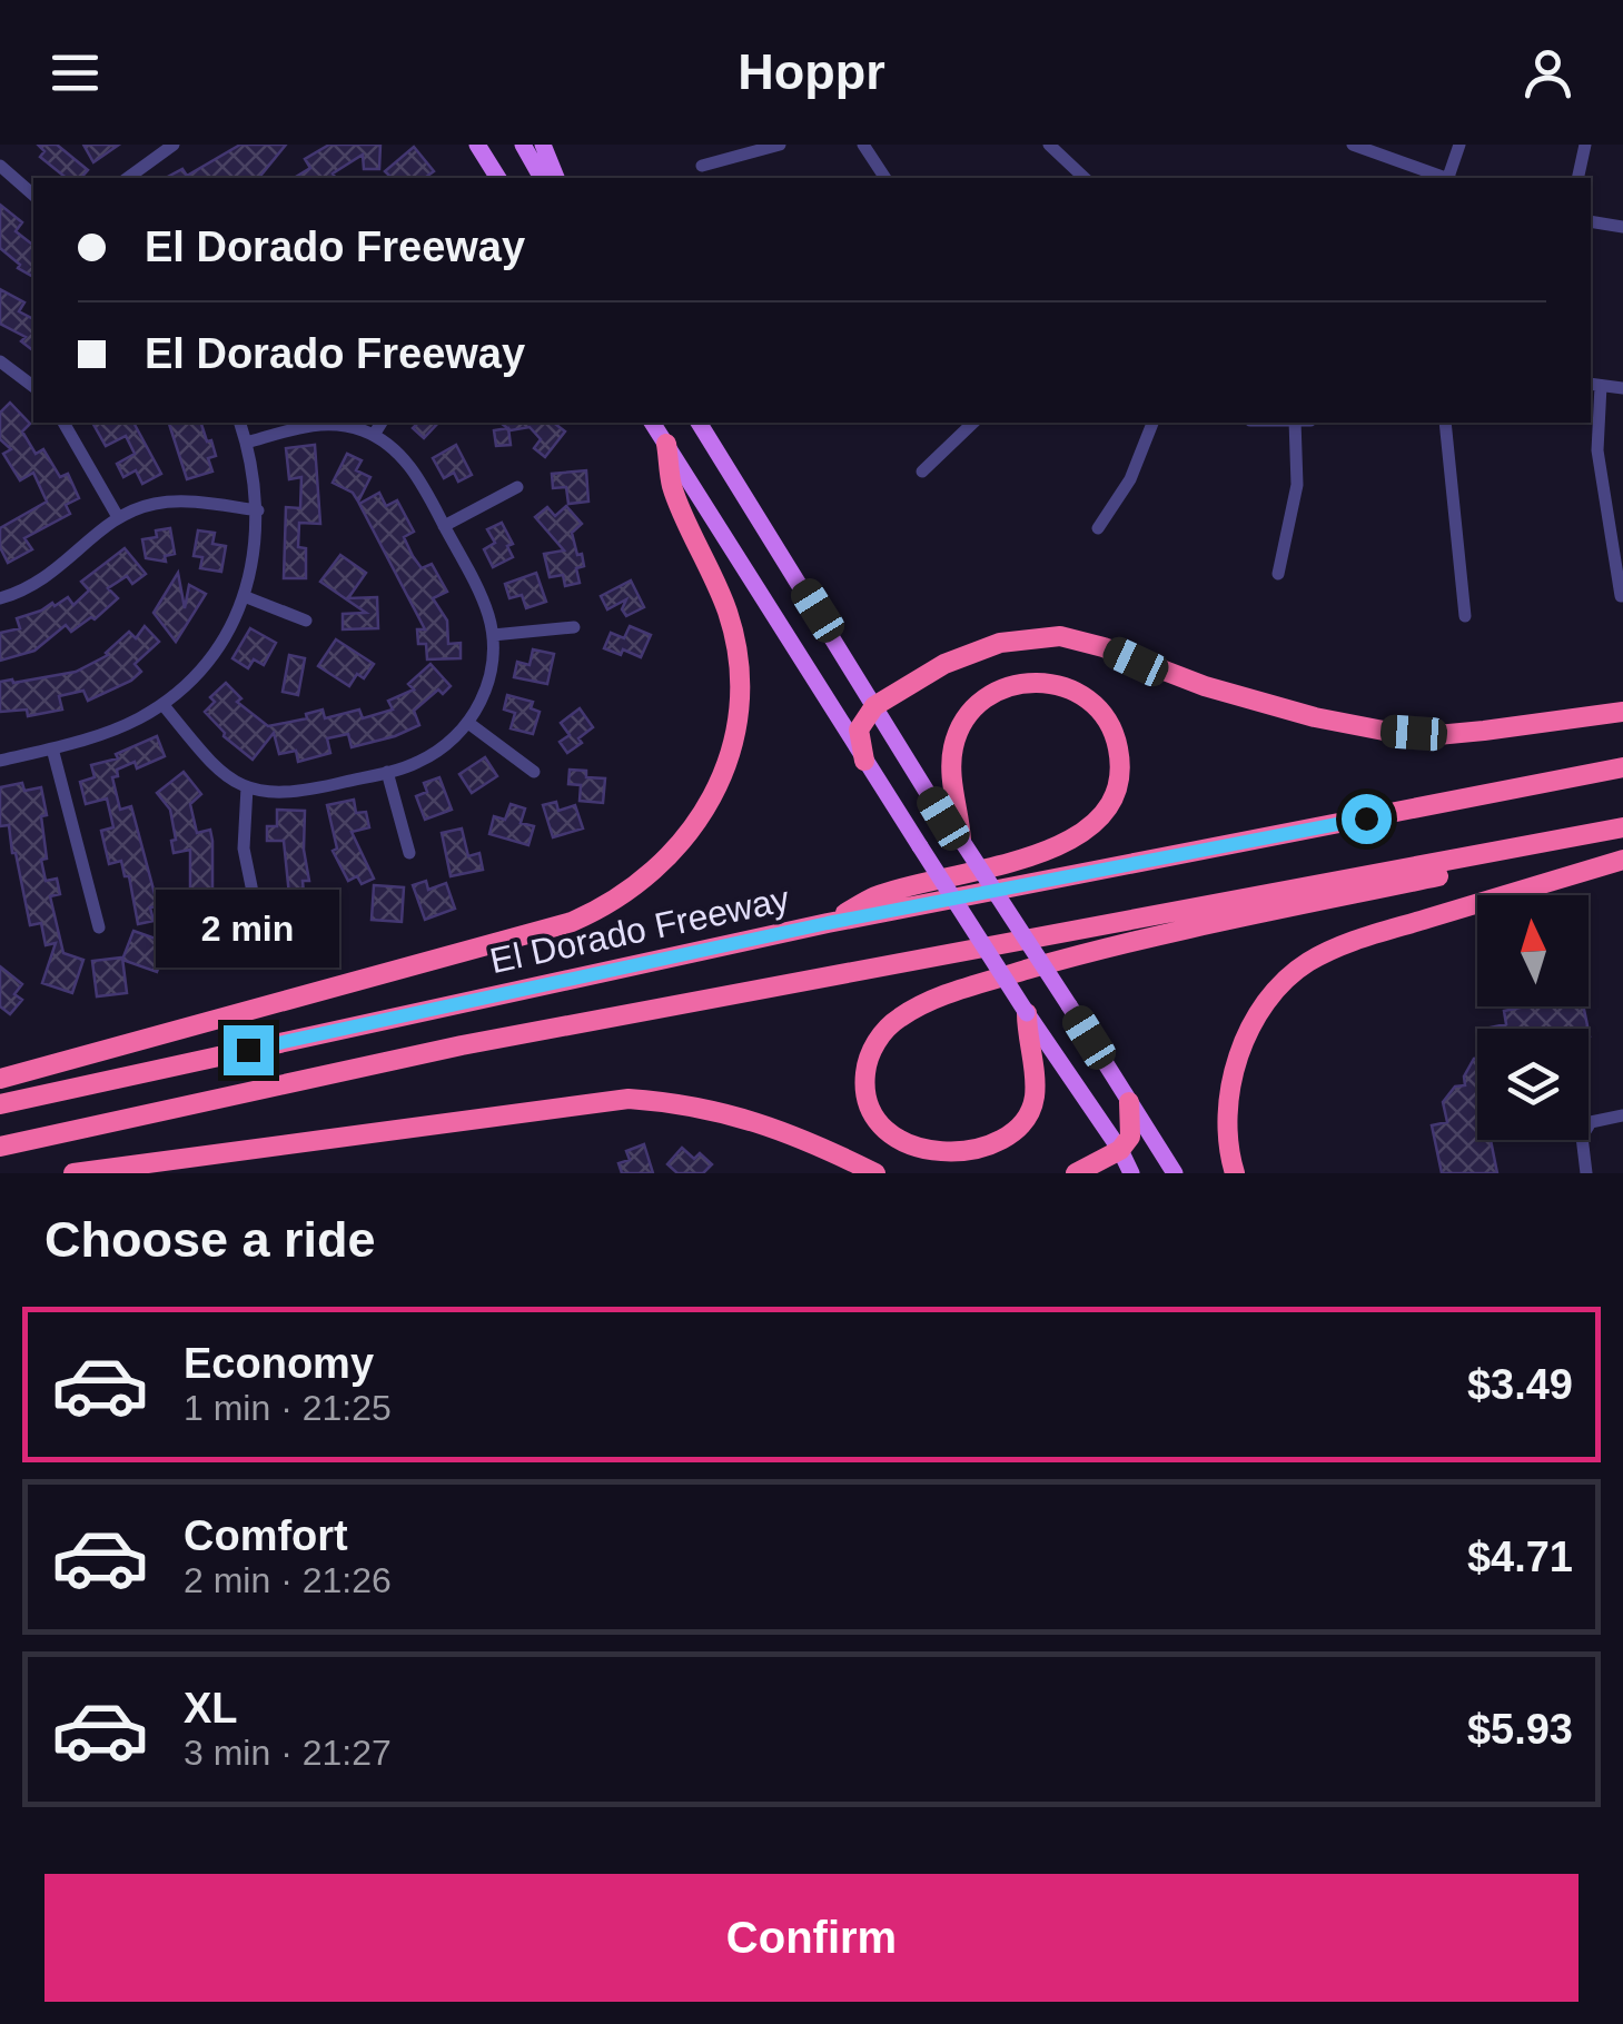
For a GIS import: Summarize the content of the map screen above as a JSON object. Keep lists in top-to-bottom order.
{
  "streets": {
    "highway": ["El Dorado Freeway"]
  },
  "north": "top",
  "page": {
    "header": "Hoppr",
    "banner": ["El Dorado Freeway", "El Dorado Freeway"],
    "bubble": "2 min",
    "heading": "Choose a ride",
    "list": [
      {
        "name": "Economy",
        "note": "1 min · 21:25",
        "value": "$3.49"
      },
      {
        "name": "Comfort",
        "note": "2 min · 21:26",
        "value": "$4.71"
      },
      {
        "name": "XL",
        "note": "3 min · 21:27",
        "value": "$5.93"
      }
    ],
    "buttons": "Confirm"
  }
}
